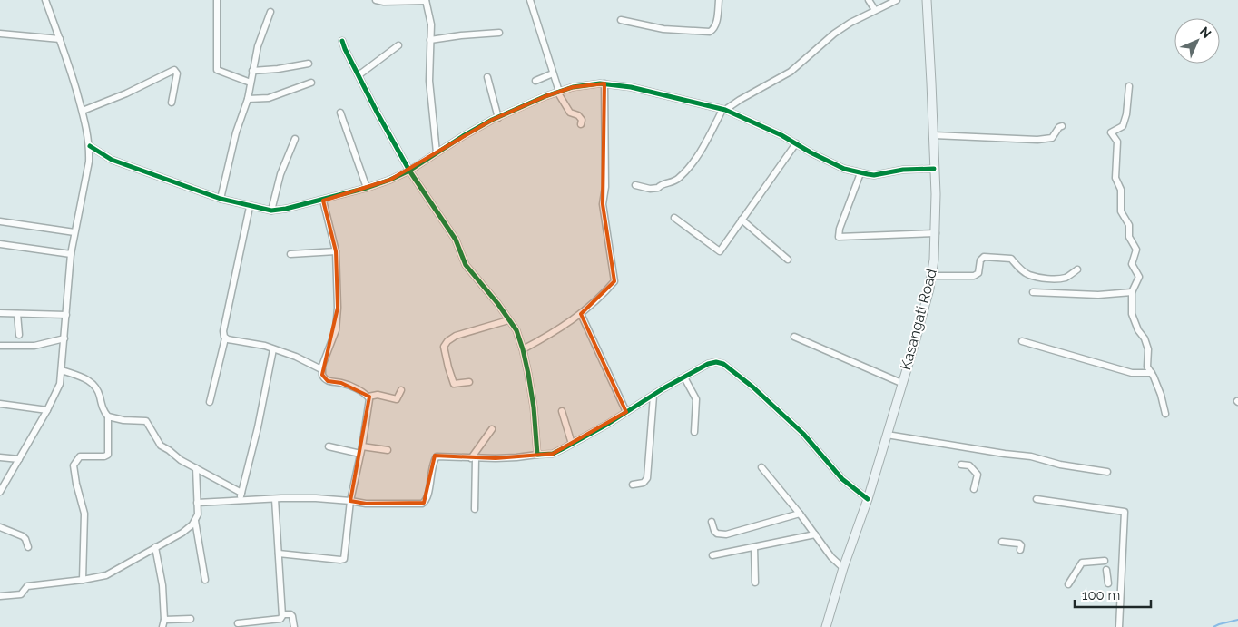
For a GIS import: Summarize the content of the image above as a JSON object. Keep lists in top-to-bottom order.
{
  "streets": {
    "street": ["Kasangati Road"]
  },
  "scale_bar": "100 m",
  "north": "top right"
}
